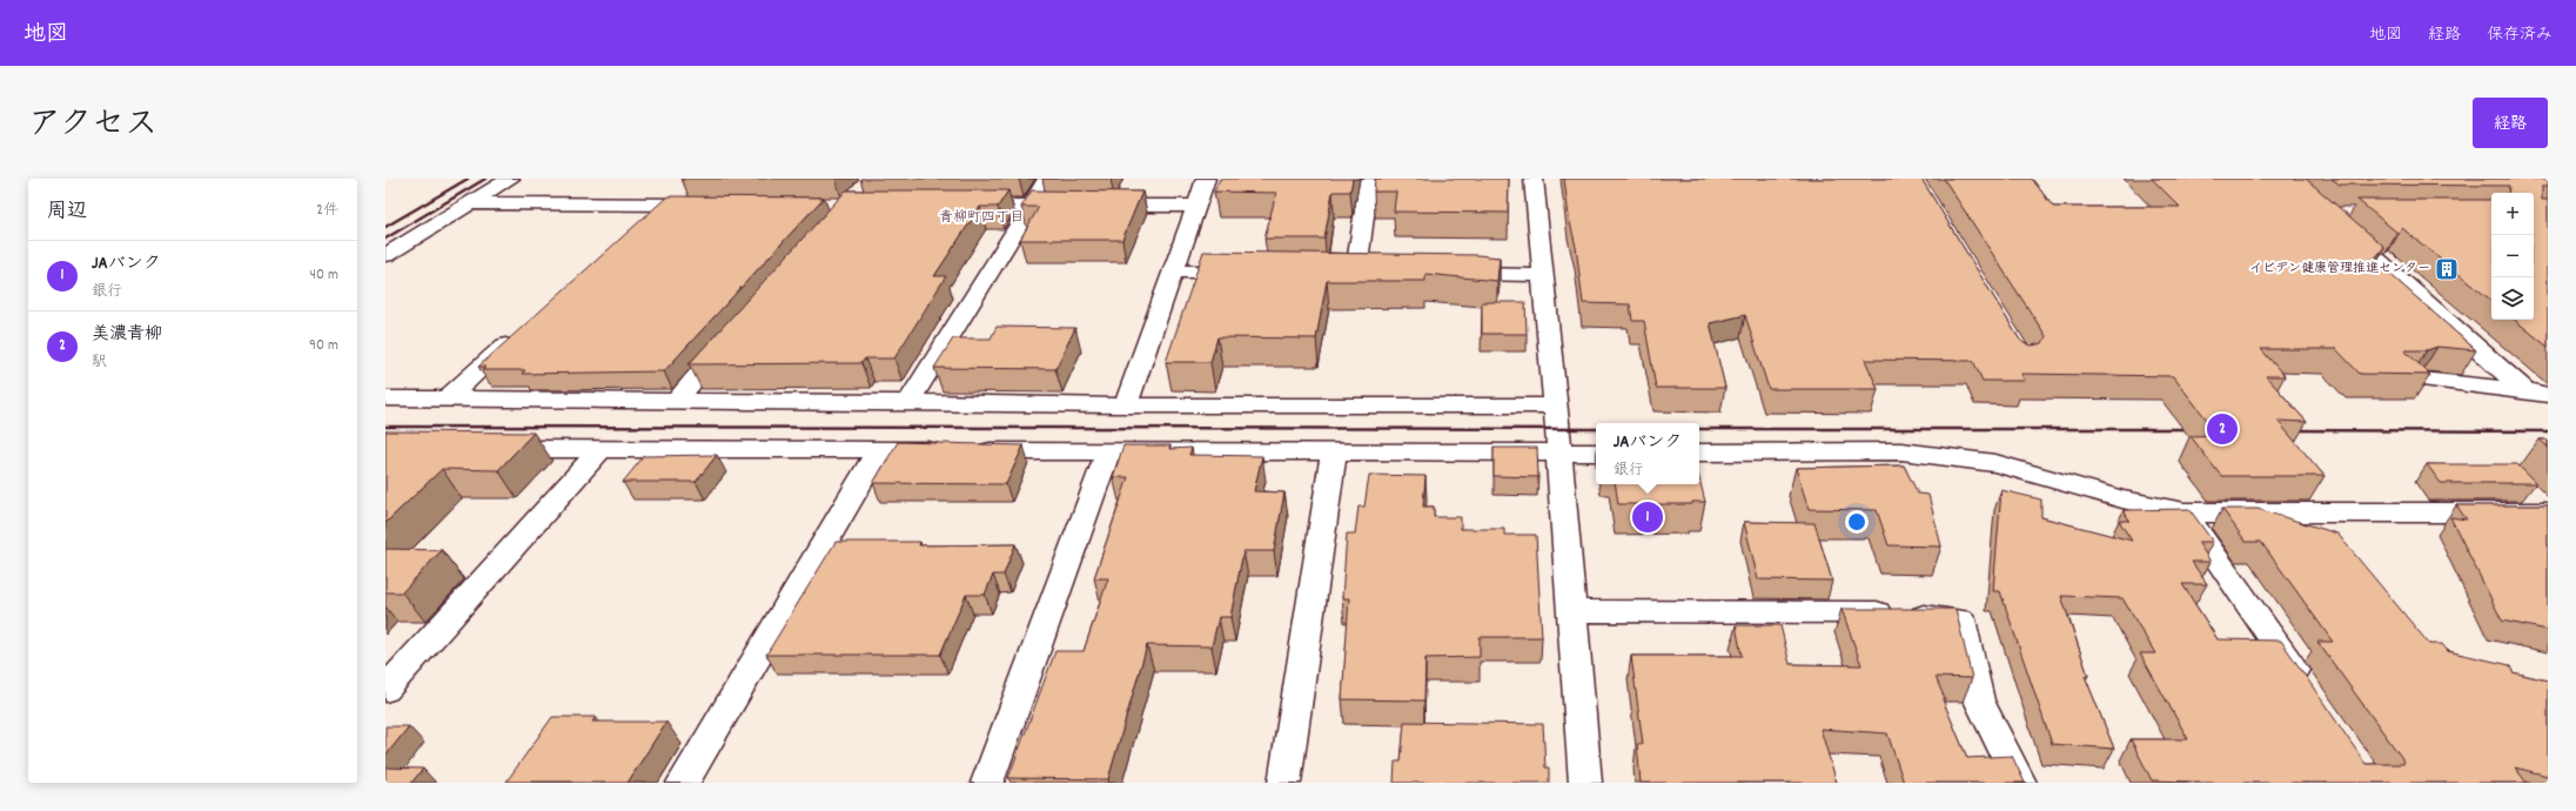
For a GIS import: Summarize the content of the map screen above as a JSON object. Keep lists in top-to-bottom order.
{
  "districts": ["青柳町四丁目"],
  "places": {
    "building": ["イビデン健康管理推進センター"]
  },
  "page": {
    "header": "地図",
    "nav": ["地図", "経路", "保存済み"],
    "title": "アクセス",
    "buttons": "経路",
    "heading": ["周辺", "2件"],
    "map_buttons": ["+", "−"],
    "list": [
      {
        "mark": "1",
        "name": "JAバンク",
        "note": "銀行",
        "value": "40 m"
      },
      {
        "mark": "2",
        "name": "美濃青柳",
        "note": "駅",
        "value": "90 m"
      }
    ],
    "pins": ["2", "1"],
    "popup": ["JAバンク", "銀行"]
  }
}
